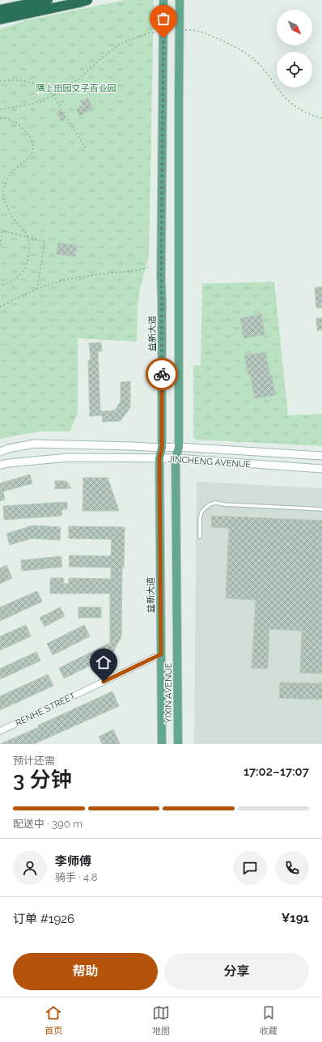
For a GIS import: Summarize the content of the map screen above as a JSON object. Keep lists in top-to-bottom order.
{
  "streets": {
    "main road": ["益新大道", "JINCHENG AVENUE", "YIXIN AVENUE"],
    "street": ["RENHE STREET"]
  },
  "crossings": [
    ["益新大道", "JINCHENG AVENUE"],
    ["益新大道", "RENHE STREET"],
    ["JINCHENG AVENUE", "YIXIN AVENUE"]
  ],
  "parks": ["隅上田园交子百业园"],
  "north": "bottom right",
  "page": {
    "heading": ["3 分钟", "预计还需", "17:02–17:07"],
    "panel": [
      "李师傅",
      "骑手 · 4.8",
      "订单 #1926",
      "¥191"
    ],
    "bar": "配送中 · 390 m",
    "buttons": ["帮助", "分享"],
    "tabs": ["首页", "地图", "收藏"]
  }
}
